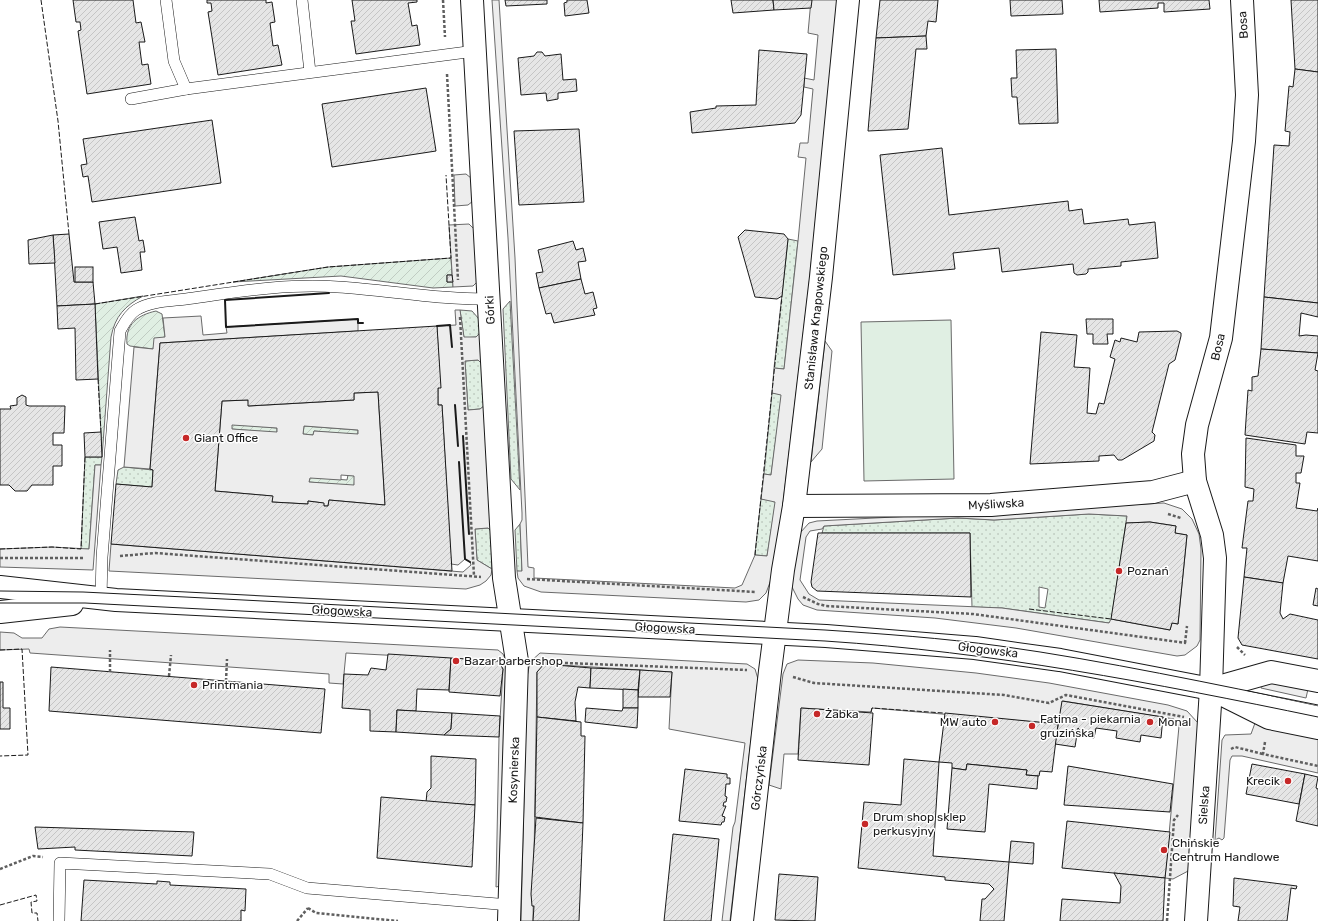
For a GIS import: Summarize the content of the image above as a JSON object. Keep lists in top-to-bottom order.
{
  "streets": {
    "street": [
      "Bosa",
      "Górki",
      "Stanisława Knapowskiego",
      "Myśliwska",
      "Głogowska",
      "Kosynierska",
      "Górczyńska",
      "Sielska"
    ]
  },
  "crossings": [
    ["Bosa", "Myśliwska"],
    ["Bosa", "Głogowska"],
    ["Bosa", "Sielska"],
    ["Górki", "Głogowska"],
    ["Górki", "Kosynierska"],
    ["Stanisława Knapowskiego", "Myśliwska"],
    ["Stanisława Knapowskiego", "Głogowska"],
    ["Stanisława Knapowskiego", "Górczyńska"],
    ["Głogowska", "Kosynierska"],
    ["Głogowska", "Górczyńska"],
    ["Głogowska", "Sielska"]
  ],
  "places": [
    "Giant Office",
    "Poznań",
    "Bazar barbershop",
    "Printmania",
    "Żabka",
    "MW auto",
    "Monal",
    "Fatima - piekarnia gruzińska",
    "Krecik",
    "Drum shop sklep perkusyjny",
    "Chińskie Centrum Handlowe"
  ]
}
